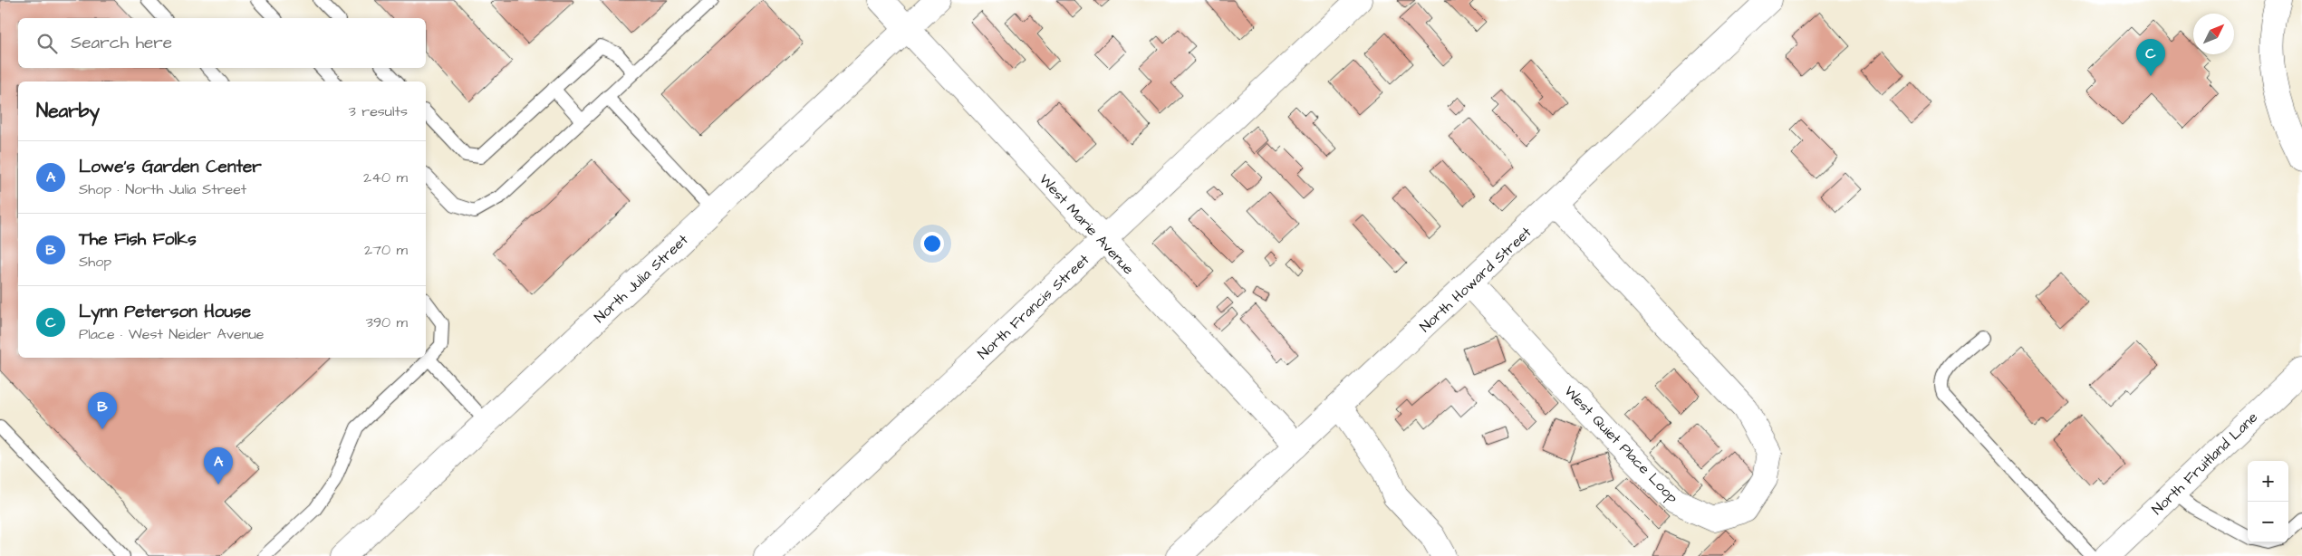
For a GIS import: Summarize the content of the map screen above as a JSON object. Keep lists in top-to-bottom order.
{
  "streets": {
    "street": [
      "West Marie Avenue",
      "North Julia Street",
      "North Howard Street",
      "North Francis Street",
      "West Quiet Place Loop",
      "North Fruitland Lane"
    ]
  },
  "crossings": [
    ["West Marie Avenue", "North Julia Street"],
    ["West Marie Avenue", "North Howard Street"],
    ["West Marie Avenue", "North Francis Street"],
    ["North Howard Street", "West Quiet Place Loop"]
  ],
  "north": "top right",
  "page": {
    "search": "Search here",
    "pins": ["C", "B", "A"],
    "heading": ["Nearby", "3 results"],
    "list": [
      {
        "mark": "A",
        "name": "Lowe's Garden Center",
        "note": "Shop · North Julia Street",
        "value": "240 m"
      },
      {
        "mark": "B",
        "name": "The Fish Folks",
        "note": "Shop",
        "value": "270 m"
      },
      {
        "mark": "C",
        "name": "Lynn Peterson House",
        "note": "Place · West Neider Avenue",
        "value": "390 m"
      }
    ],
    "map_buttons": ["+", "−"]
  }
}
